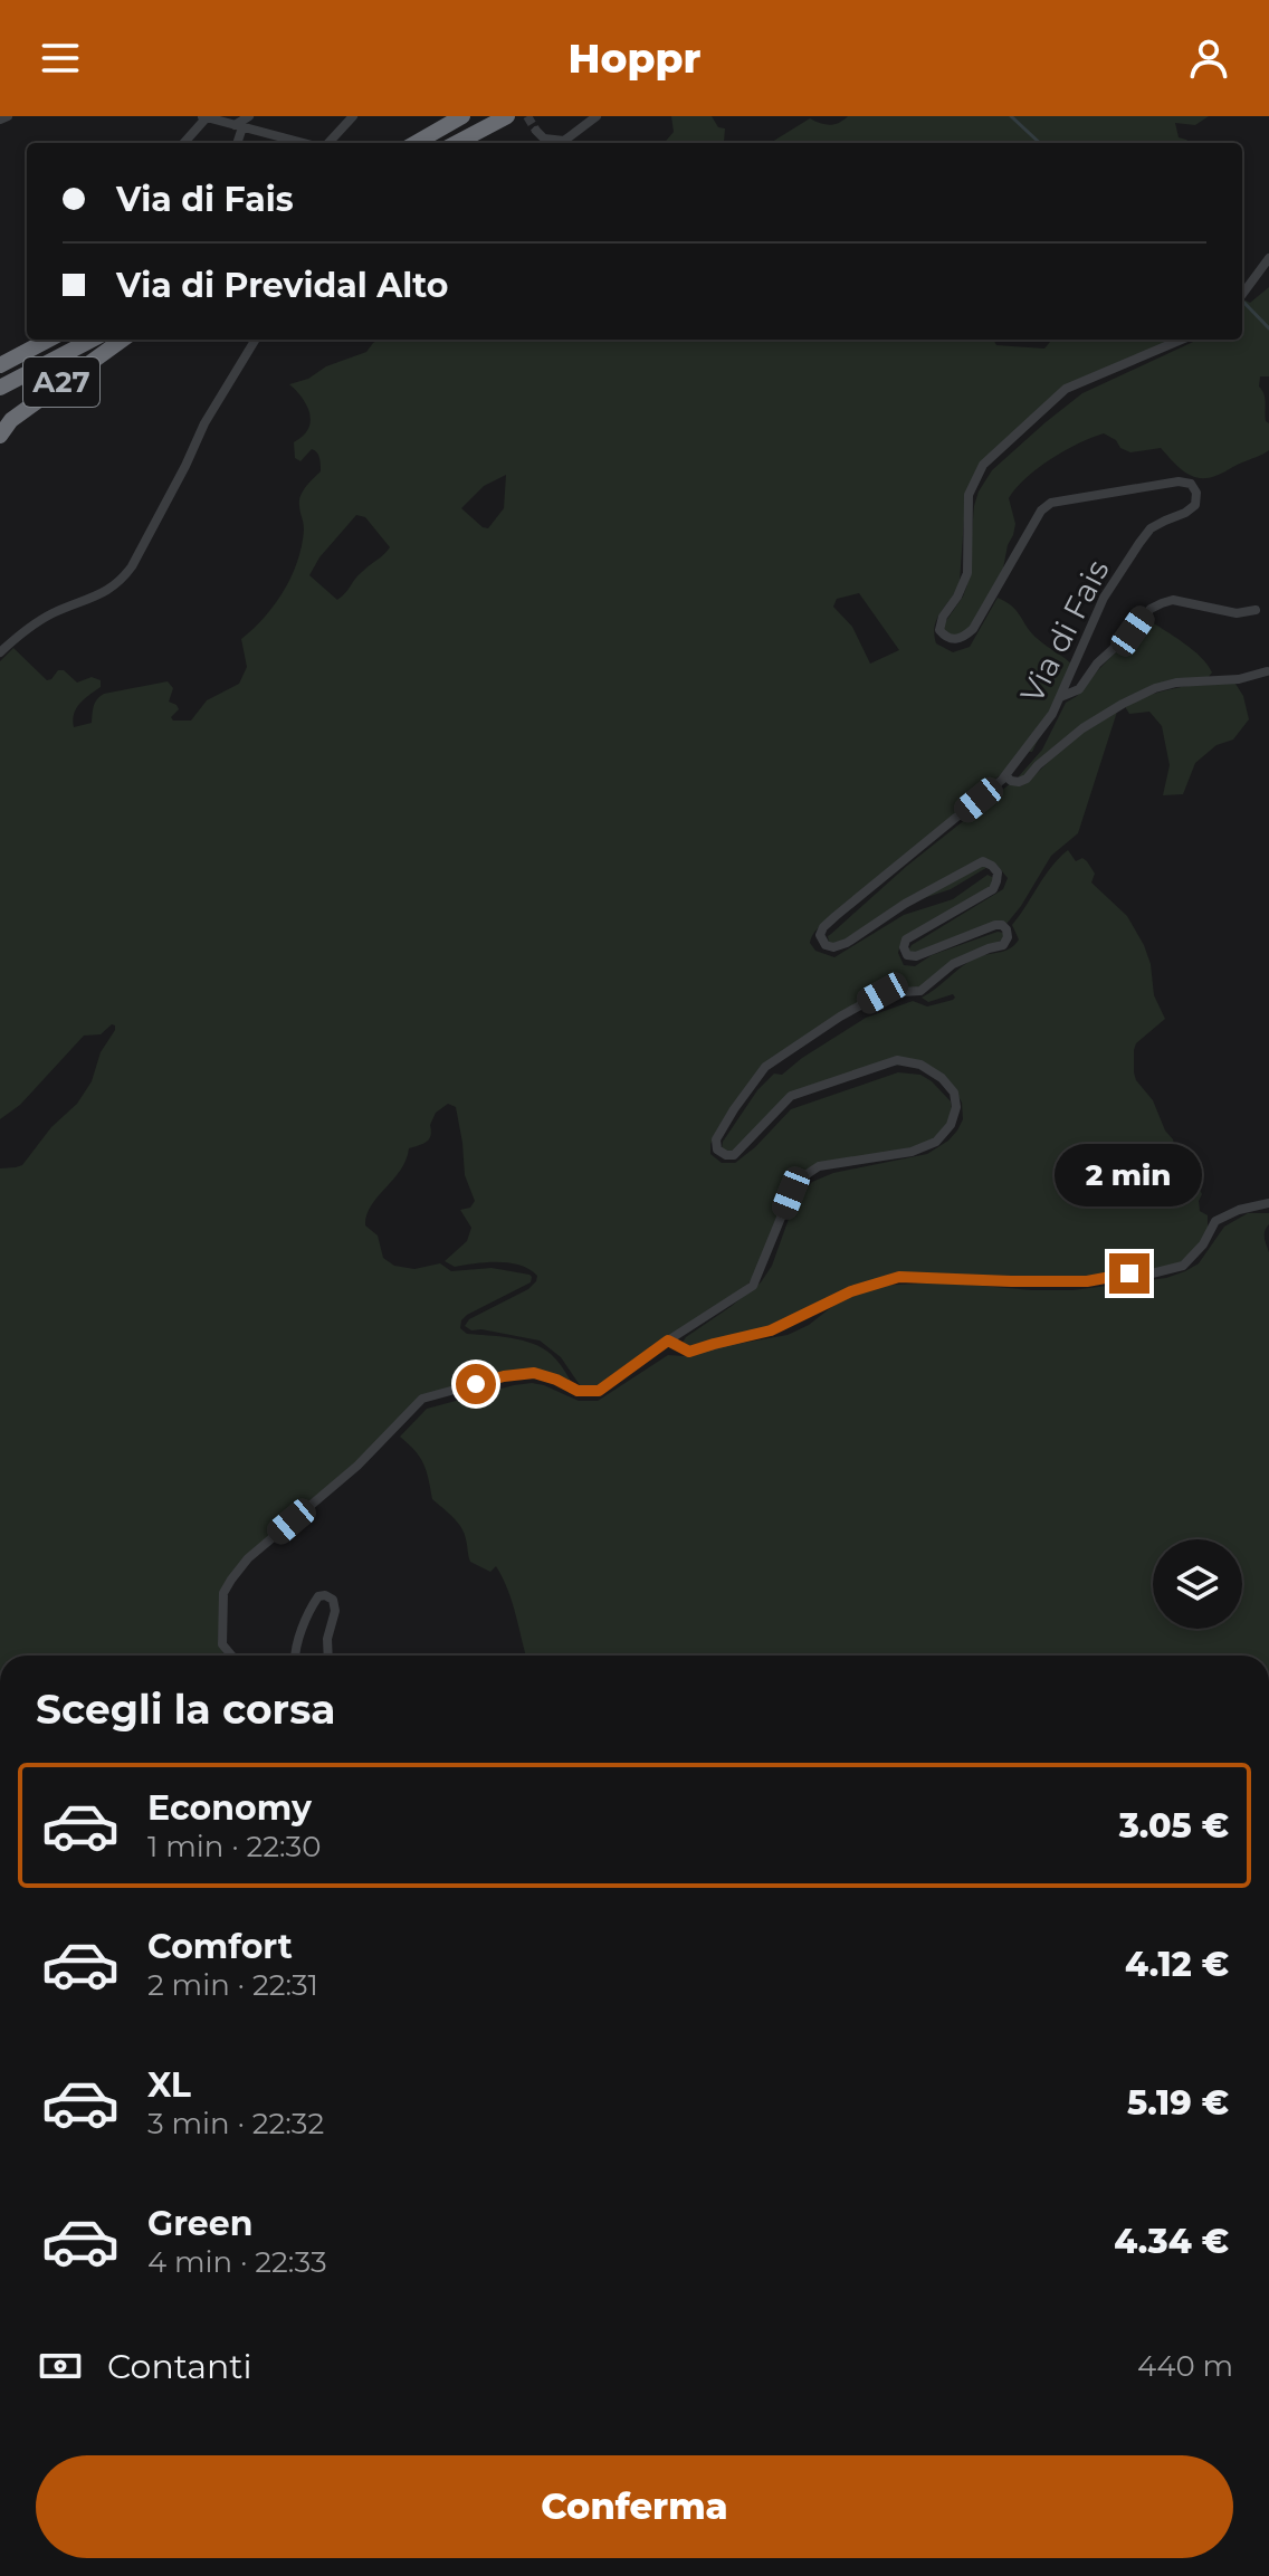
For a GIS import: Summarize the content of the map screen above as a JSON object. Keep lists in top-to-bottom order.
{
  "streets": {
    "highway": ["A27"],
    "street": ["Via di Fais"]
  },
  "page": {
    "header": "Hoppr",
    "banner": ["Via di Fais", "Via di Previdal Alto"],
    "bubble": "2 min",
    "heading": "Scegli la corsa",
    "list": [
      {
        "name": "Economy",
        "note": "1 min · 22:30",
        "value": "3.05 €"
      },
      {
        "name": "Comfort",
        "note": "2 min · 22:31",
        "value": "4.12 €"
      },
      {
        "name": "XL",
        "note": "3 min · 22:32",
        "value": "5.19 €"
      },
      {
        "name": "Green",
        "note": "4 min · 22:33",
        "value": "4.34 €"
      }
    ],
    "pay": ["Contanti", "440 m"],
    "buttons": "Conferma"
  }
}
